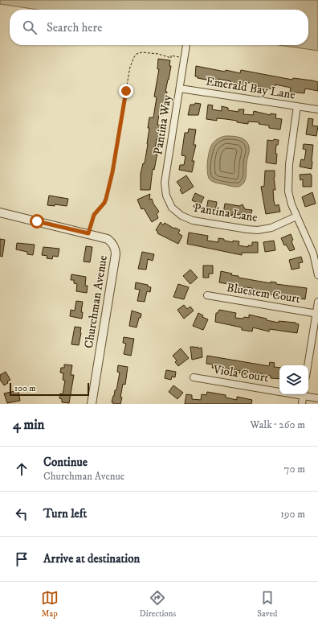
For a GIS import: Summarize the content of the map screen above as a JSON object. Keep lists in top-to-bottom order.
{
  "streets": {
    "street": [
      "Emerald Bay Lane",
      "Pantina Way",
      "Pantina Lane",
      "Bluestem Court",
      "Churchman Avenue",
      "Viola Court"
    ]
  },
  "crossings": [
    ["Emerald Bay Lane", "Pantina Way"],
    ["Pantina Way", "Pantina Lane"]
  ],
  "scale_bar": "100 m",
  "page": {
    "search": "Search here",
    "scale": "100 m",
    "heading": ["4 min", "Walk · 260 m"],
    "list": [
      ["Continue", "Churchman Avenue", "70 m"],
      ["Turn left", "190 m"],
      "Arrive at destination"
    ],
    "nav": ["Map", "Directions", "Saved"]
  }
}
